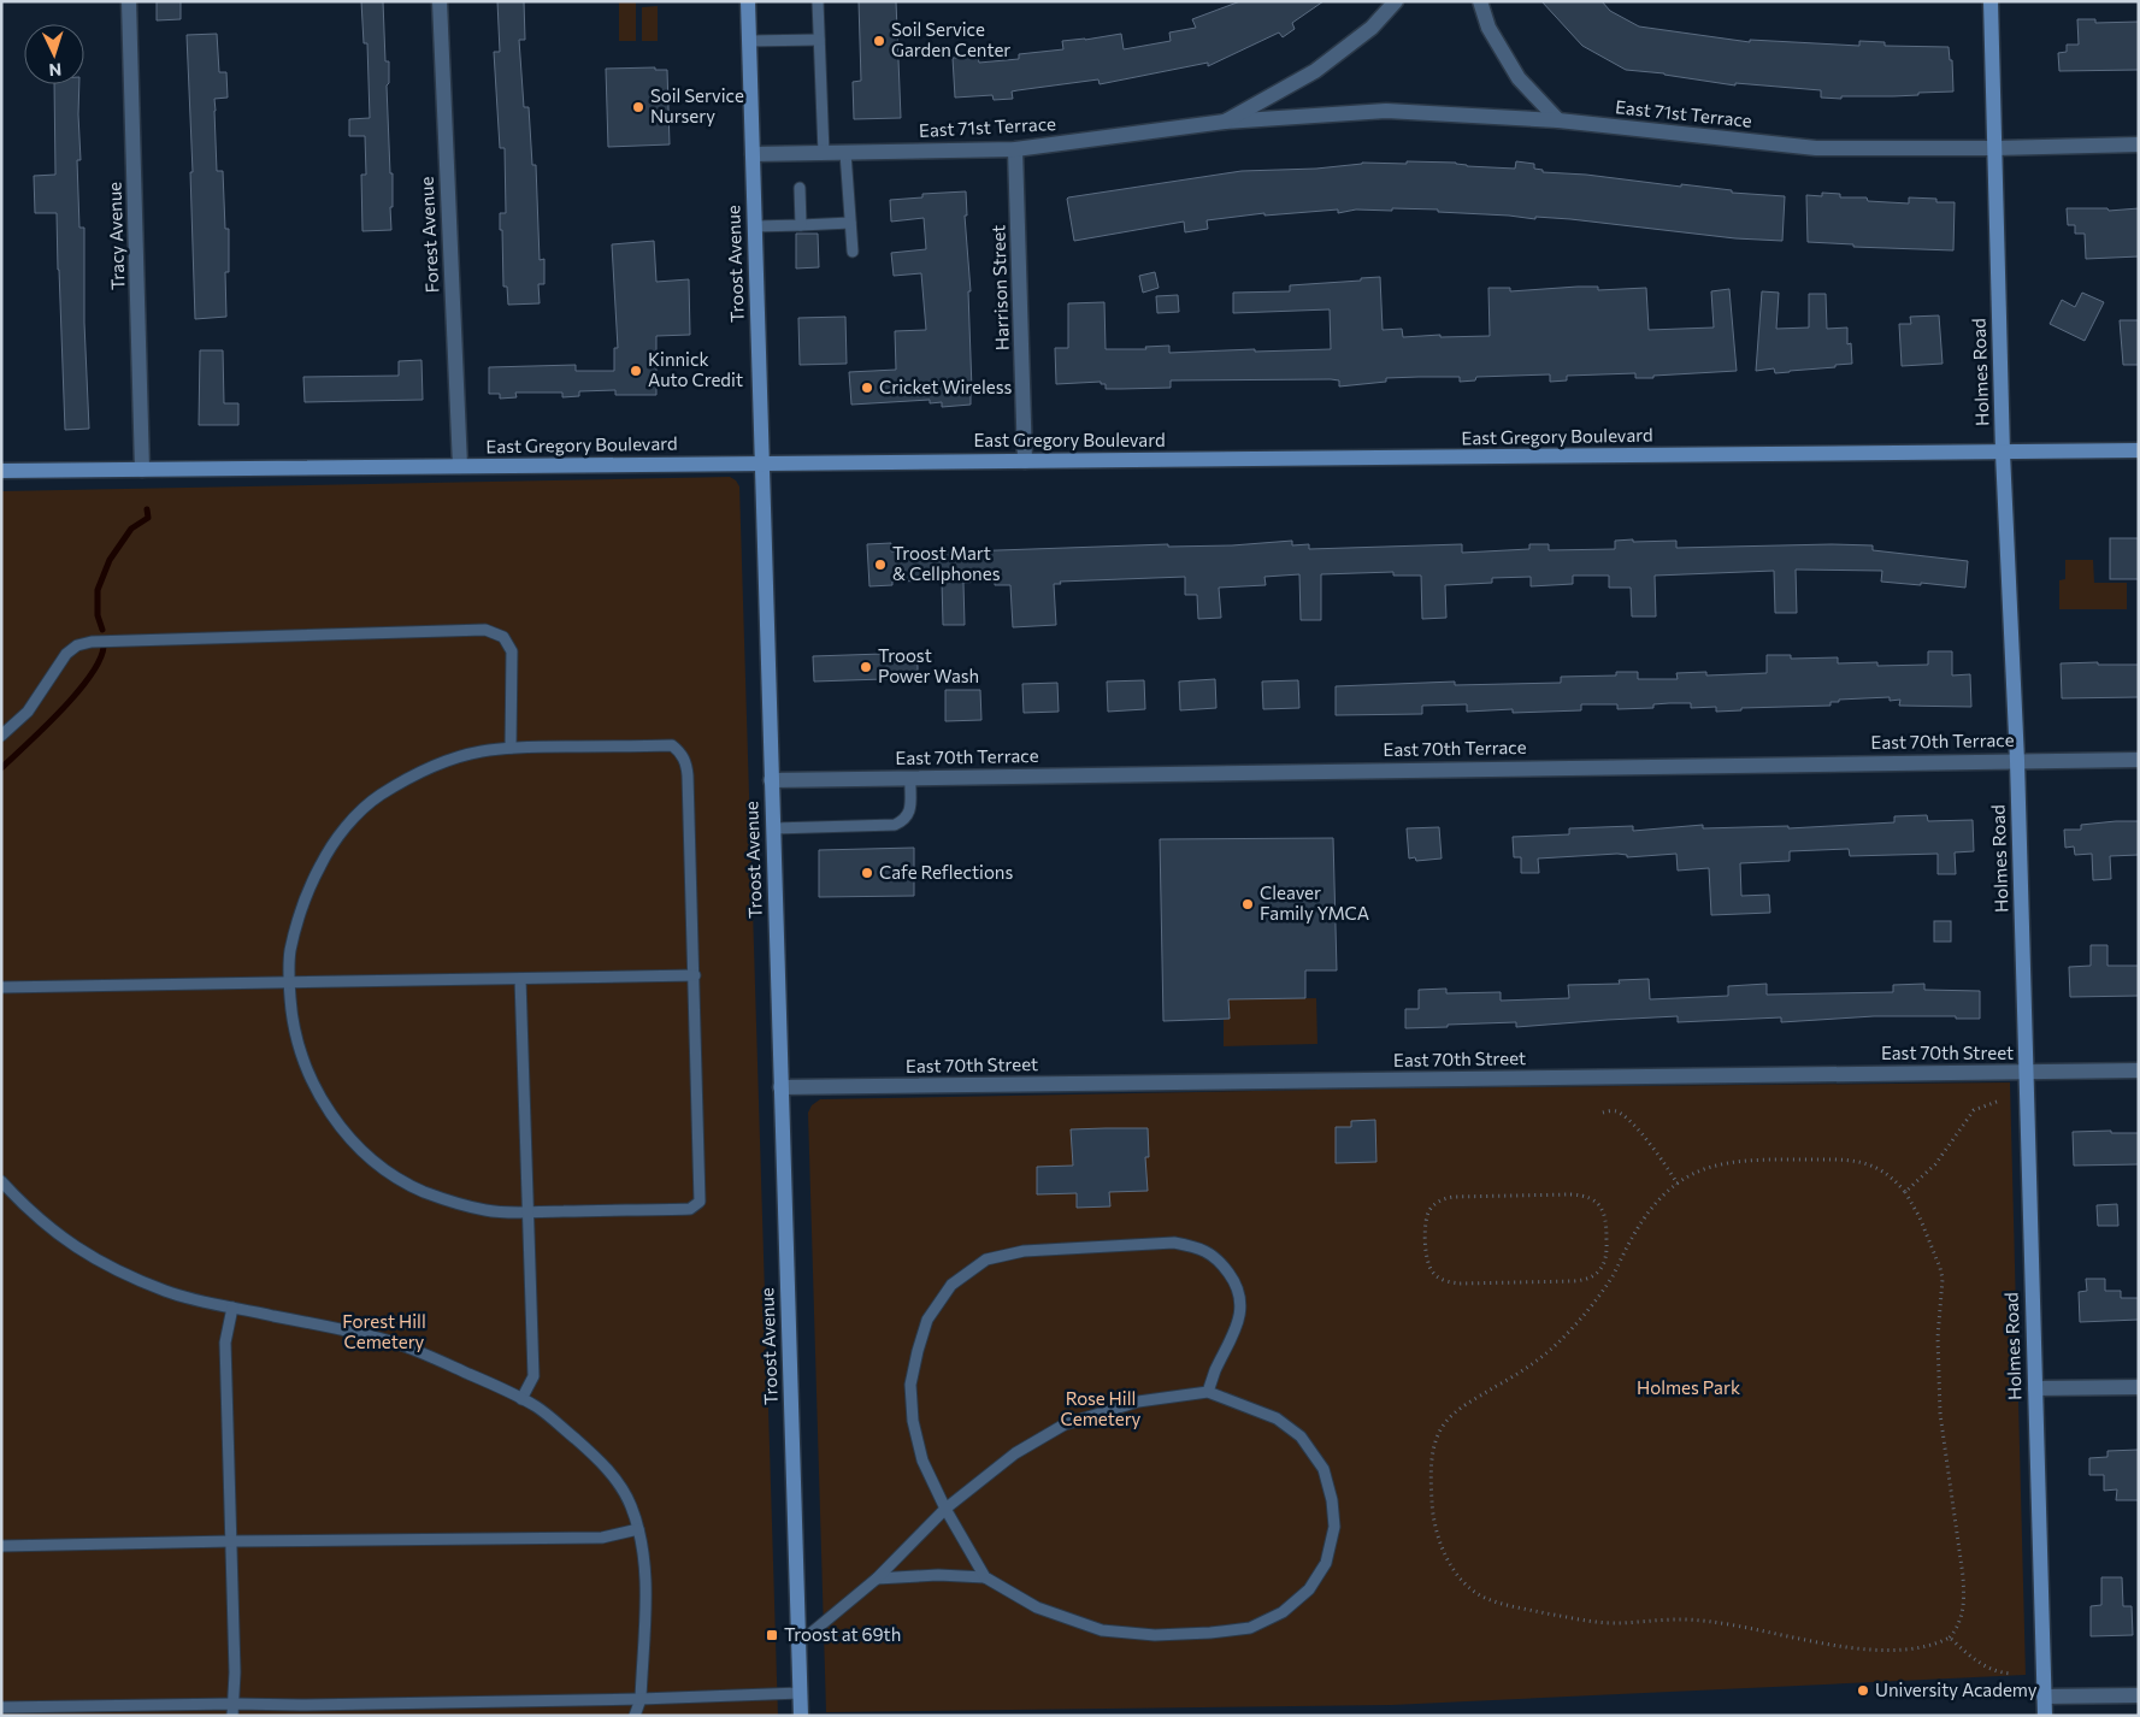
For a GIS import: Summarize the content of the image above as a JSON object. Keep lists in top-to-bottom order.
{
  "streets": {
    "main road": ["Troost Avenue", "Holmes Road", "East Gregory Boulevard"],
    "street": [
      "East 71st Terrace",
      "Forest Avenue",
      "Tracy Avenue",
      "Harrison Street",
      "East 70th Terrace",
      "East 70th Street"
    ]
  },
  "crossings": [
    ["East 71st Terrace", "Troost Avenue"],
    ["East 71st Terrace", "Harrison Street"],
    ["East 71st Terrace", "Holmes Road"],
    ["Forest Avenue", "East Gregory Boulevard"],
    ["Tracy Avenue", "East Gregory Boulevard"],
    ["Troost Avenue", "East Gregory Boulevard"],
    ["Troost Avenue", "East 70th Terrace"],
    ["Troost Avenue", "East 70th Street"],
    ["Harrison Street", "East Gregory Boulevard"],
    ["Holmes Road", "East Gregory Boulevard"],
    ["Holmes Road", "East 70th Terrace"],
    ["Holmes Road", "East 70th Street"]
  ],
  "parks": ["Forest Hill Cemetery", "Holmes Park", "Rose Hill Cemetery"],
  "places": {
    "other": [
      "Soil Service Garden Center",
      "Soil Service Nursery",
      "Kinnick Auto Credit",
      "Cricket Wireless",
      "Troost Mart & Cellphones",
      "Troost Power Wash",
      "Cafe Reflections",
      "Cleaver Family YMCA",
      "University Academy"
    ],
    "transit": ["Troost at 69th"]
  },
  "north": "bottom"
}
